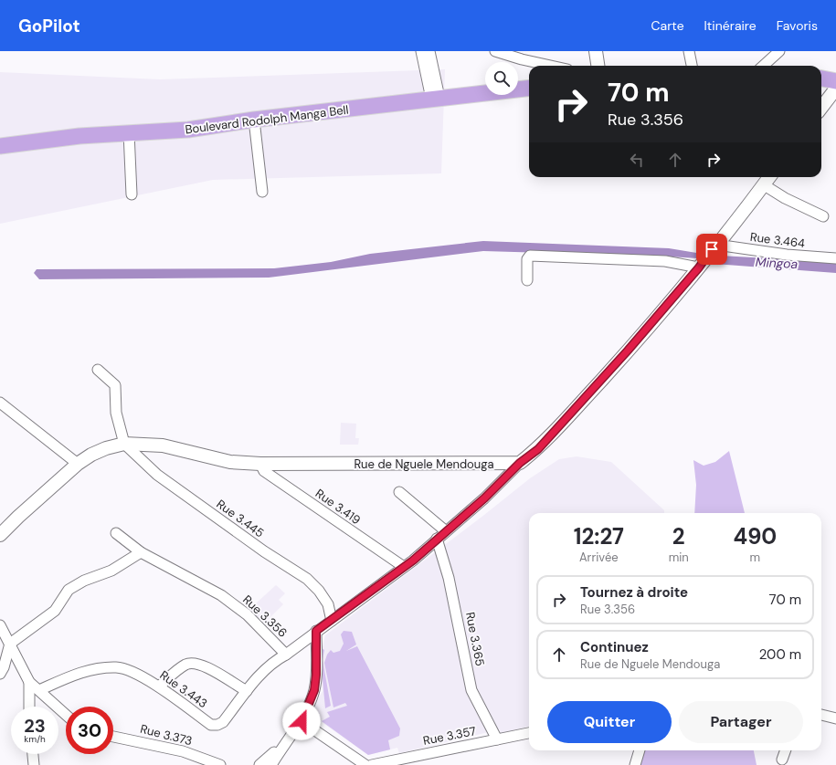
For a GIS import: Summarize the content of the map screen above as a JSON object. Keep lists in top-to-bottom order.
{
  "streets": {
    "main road": ["Boulevard Rodolph Manga Bell"],
    "street": [
      "Rue 3.464",
      "Rue de Nguele Mendouga",
      "Rue 3.419",
      "Rue 3.445",
      "Rue 3.356",
      "Rue 3.365",
      "Rue 3.443",
      "Rue 3.373",
      "Rue 3.357"
    ]
  },
  "crossings": [
    ["Rue de Nguele Mendouga", "Rue 3.419"],
    ["Rue de Nguele Mendouga", "Rue 3.445"],
    ["Rue de Nguele Mendouga", "Rue 3.356"],
    ["Rue 3.419", "Rue 3.356"],
    ["Rue 3.445", "Rue 3.356"],
    ["Rue 3.356", "Rue 3.365"],
    ["Rue 3.356", "Rue 3.443"],
    ["Rue 3.365", "Rue 3.357"]
  ],
  "water": ["Mingoa"],
  "page": {
    "header": "GoPilot",
    "nav": ["Carte", "Itinéraire", "Favoris"],
    "turn": ["70 m", "Rue 3.356"],
    "eta": [
      "12:27",
      "Arrivée",
      "2",
      "min",
      "490",
      "m"
    ],
    "list": [
      {
        "name": "Tournez à droite",
        "note": "Rue 3.356",
        "value": "70 m"
      },
      {
        "name": "Continuez",
        "note": "Rue de Nguele Mendouga",
        "value": "200 m"
      }
    ],
    "buttons": ["Quitter", "Partager"],
    "speed": "23 km/h",
    "limit": "30"
  }
}
